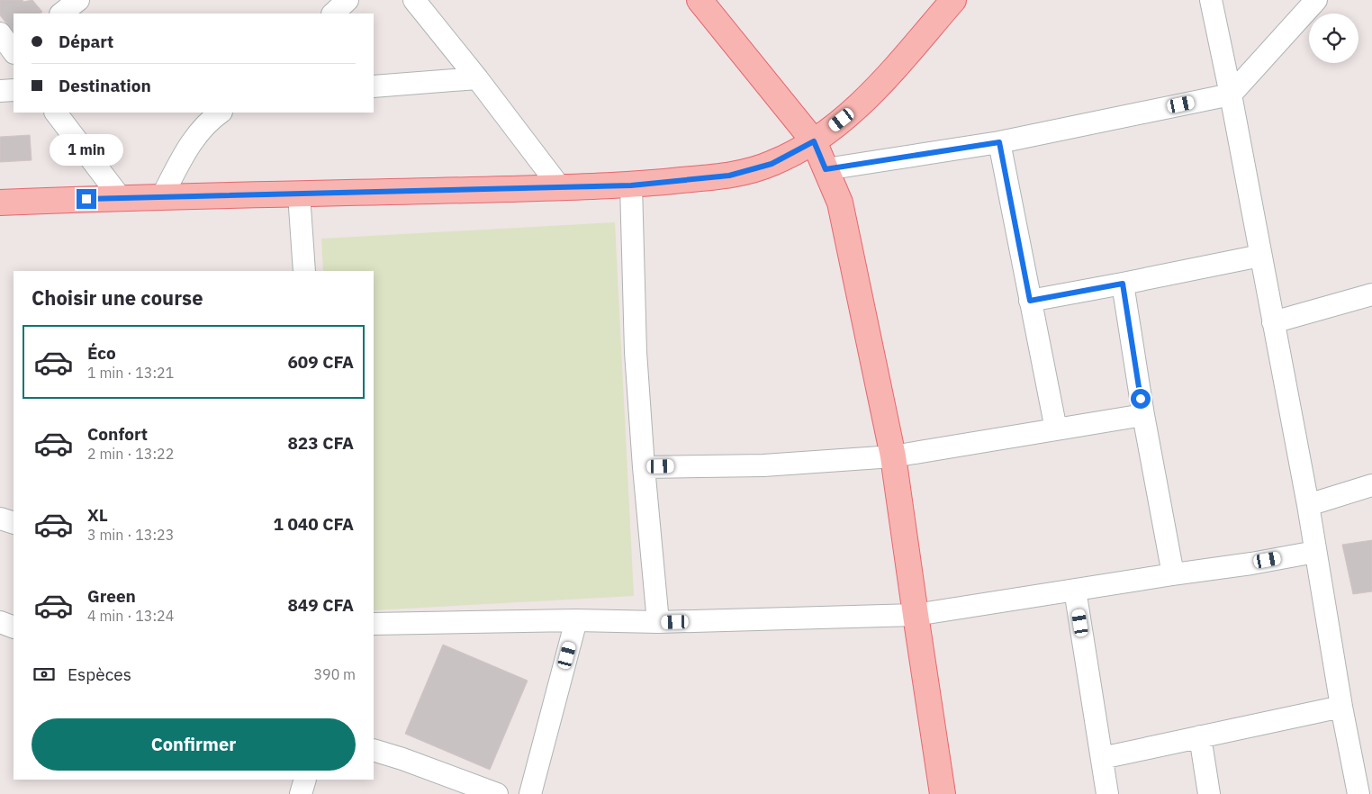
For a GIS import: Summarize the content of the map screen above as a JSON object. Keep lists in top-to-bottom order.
{
  "page": {
    "banner": ["Départ", "Destination"],
    "bubble": "1 min",
    "heading": "Choisir une course",
    "list": [
      {
        "name": "Éco",
        "note": "1 min · 13:21",
        "value": "609 CFA"
      },
      {
        "name": "Confort",
        "note": "2 min · 13:22",
        "value": "823 CFA"
      },
      {
        "name": "XL",
        "note": "3 min · 13:23",
        "value": "1 040 CFA"
      },
      {
        "name": "Green",
        "note": "4 min · 13:24",
        "value": "849 CFA"
      }
    ],
    "pay": ["Espèces", "390 m"],
    "buttons": "Confirmer"
  }
}
